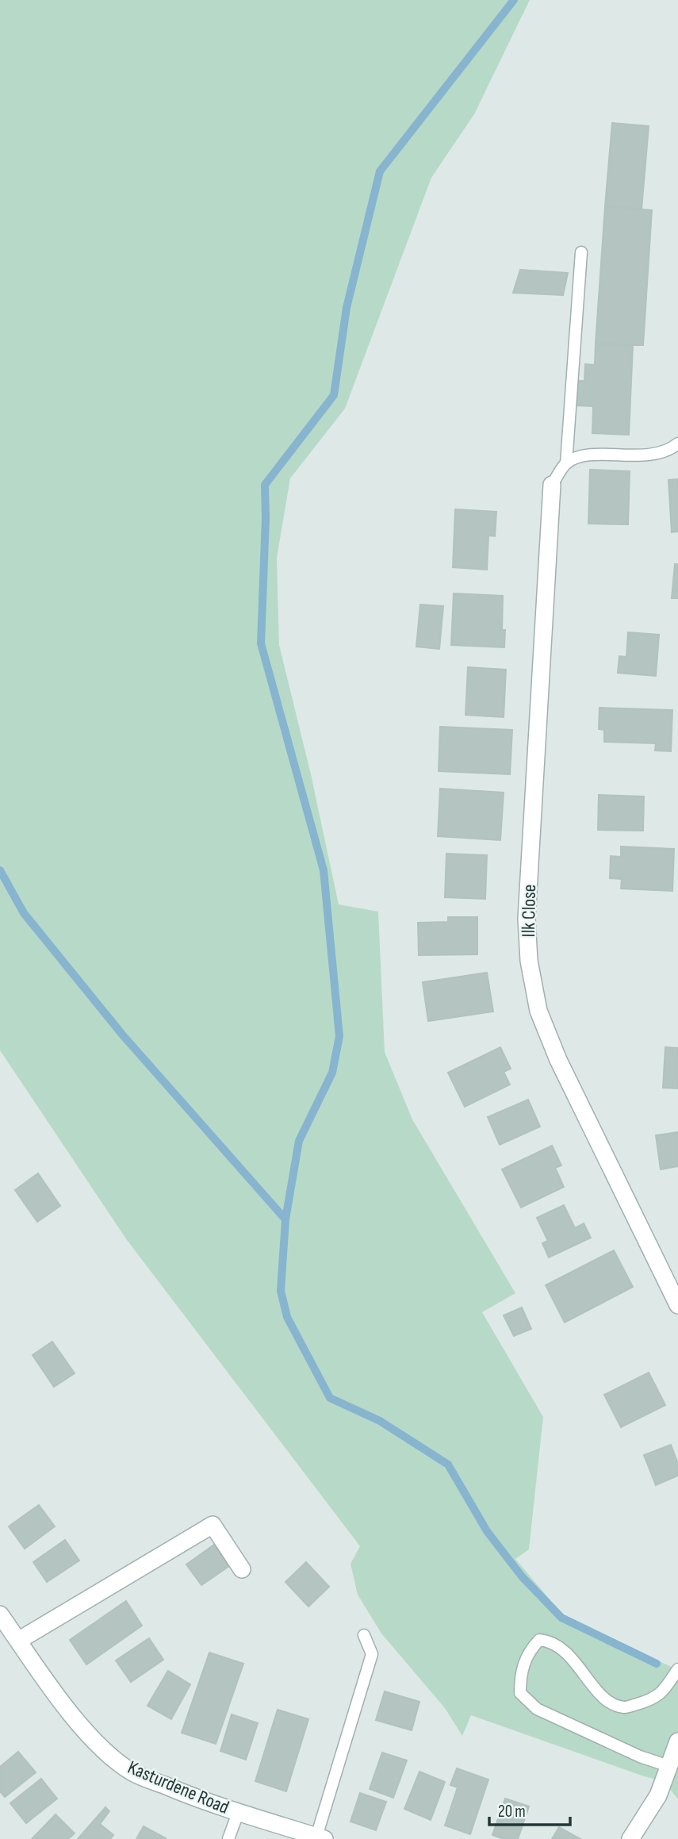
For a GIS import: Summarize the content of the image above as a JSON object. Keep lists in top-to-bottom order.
{
  "streets": {
    "street": ["Ilk Close", "Kasturdene Road"]
  },
  "scale_bar": "20 m"
}
